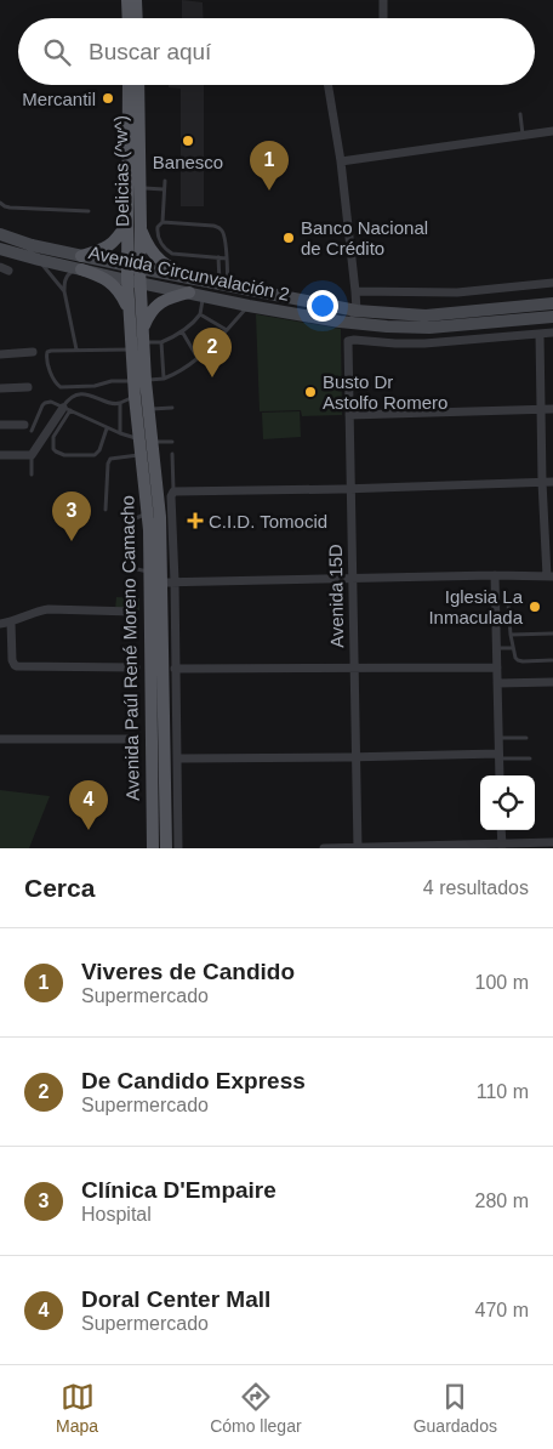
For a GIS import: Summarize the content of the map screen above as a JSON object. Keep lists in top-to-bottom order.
{
  "streets": {
    "main road": ["Delicias (^w^)", "Avenida Circunvalación 2", "Avenida Paúl René Moreno Camacho"],
    "street": ["Avenida 15D"]
  },
  "crossings": [
    ["Delicias (^w^)", "Avenida Circunvalación 2"],
    ["Delicias (^w^)", "Avenida Paúl René Moreno Camacho"],
    ["Avenida Circunvalación 2", "Avenida Paúl René Moreno Camacho"]
  ],
  "places": {
    "other": [
      "Mercantil",
      "Banesco",
      "Banco Nacional de Crédito",
      "Busto Dr Astolfo Romero",
      "Iglesia La Inmaculada"
    ],
    "health": ["C.I.D. Tomocid"]
  },
  "page": {
    "search": "Buscar aquí",
    "pins": [
      "1",
      "2",
      "3",
      "4"
    ],
    "heading": ["Cerca", "4 resultados"],
    "list": [
      {
        "mark": "1",
        "name": "Viveres de Candido",
        "note": "Supermercado",
        "value": "100 m"
      },
      {
        "mark": "2",
        "name": "De Candido Express",
        "note": "Supermercado",
        "value": "110 m"
      },
      {
        "mark": "3",
        "name": "Clínica D'Empaire",
        "note": "Hospital",
        "value": "280 m"
      },
      {
        "mark": "4",
        "name": "Doral Center Mall",
        "note": "Supermercado",
        "value": "470 m"
      }
    ],
    "nav": ["Mapa", "Cómo llegar", "Guardados"]
  }
}
